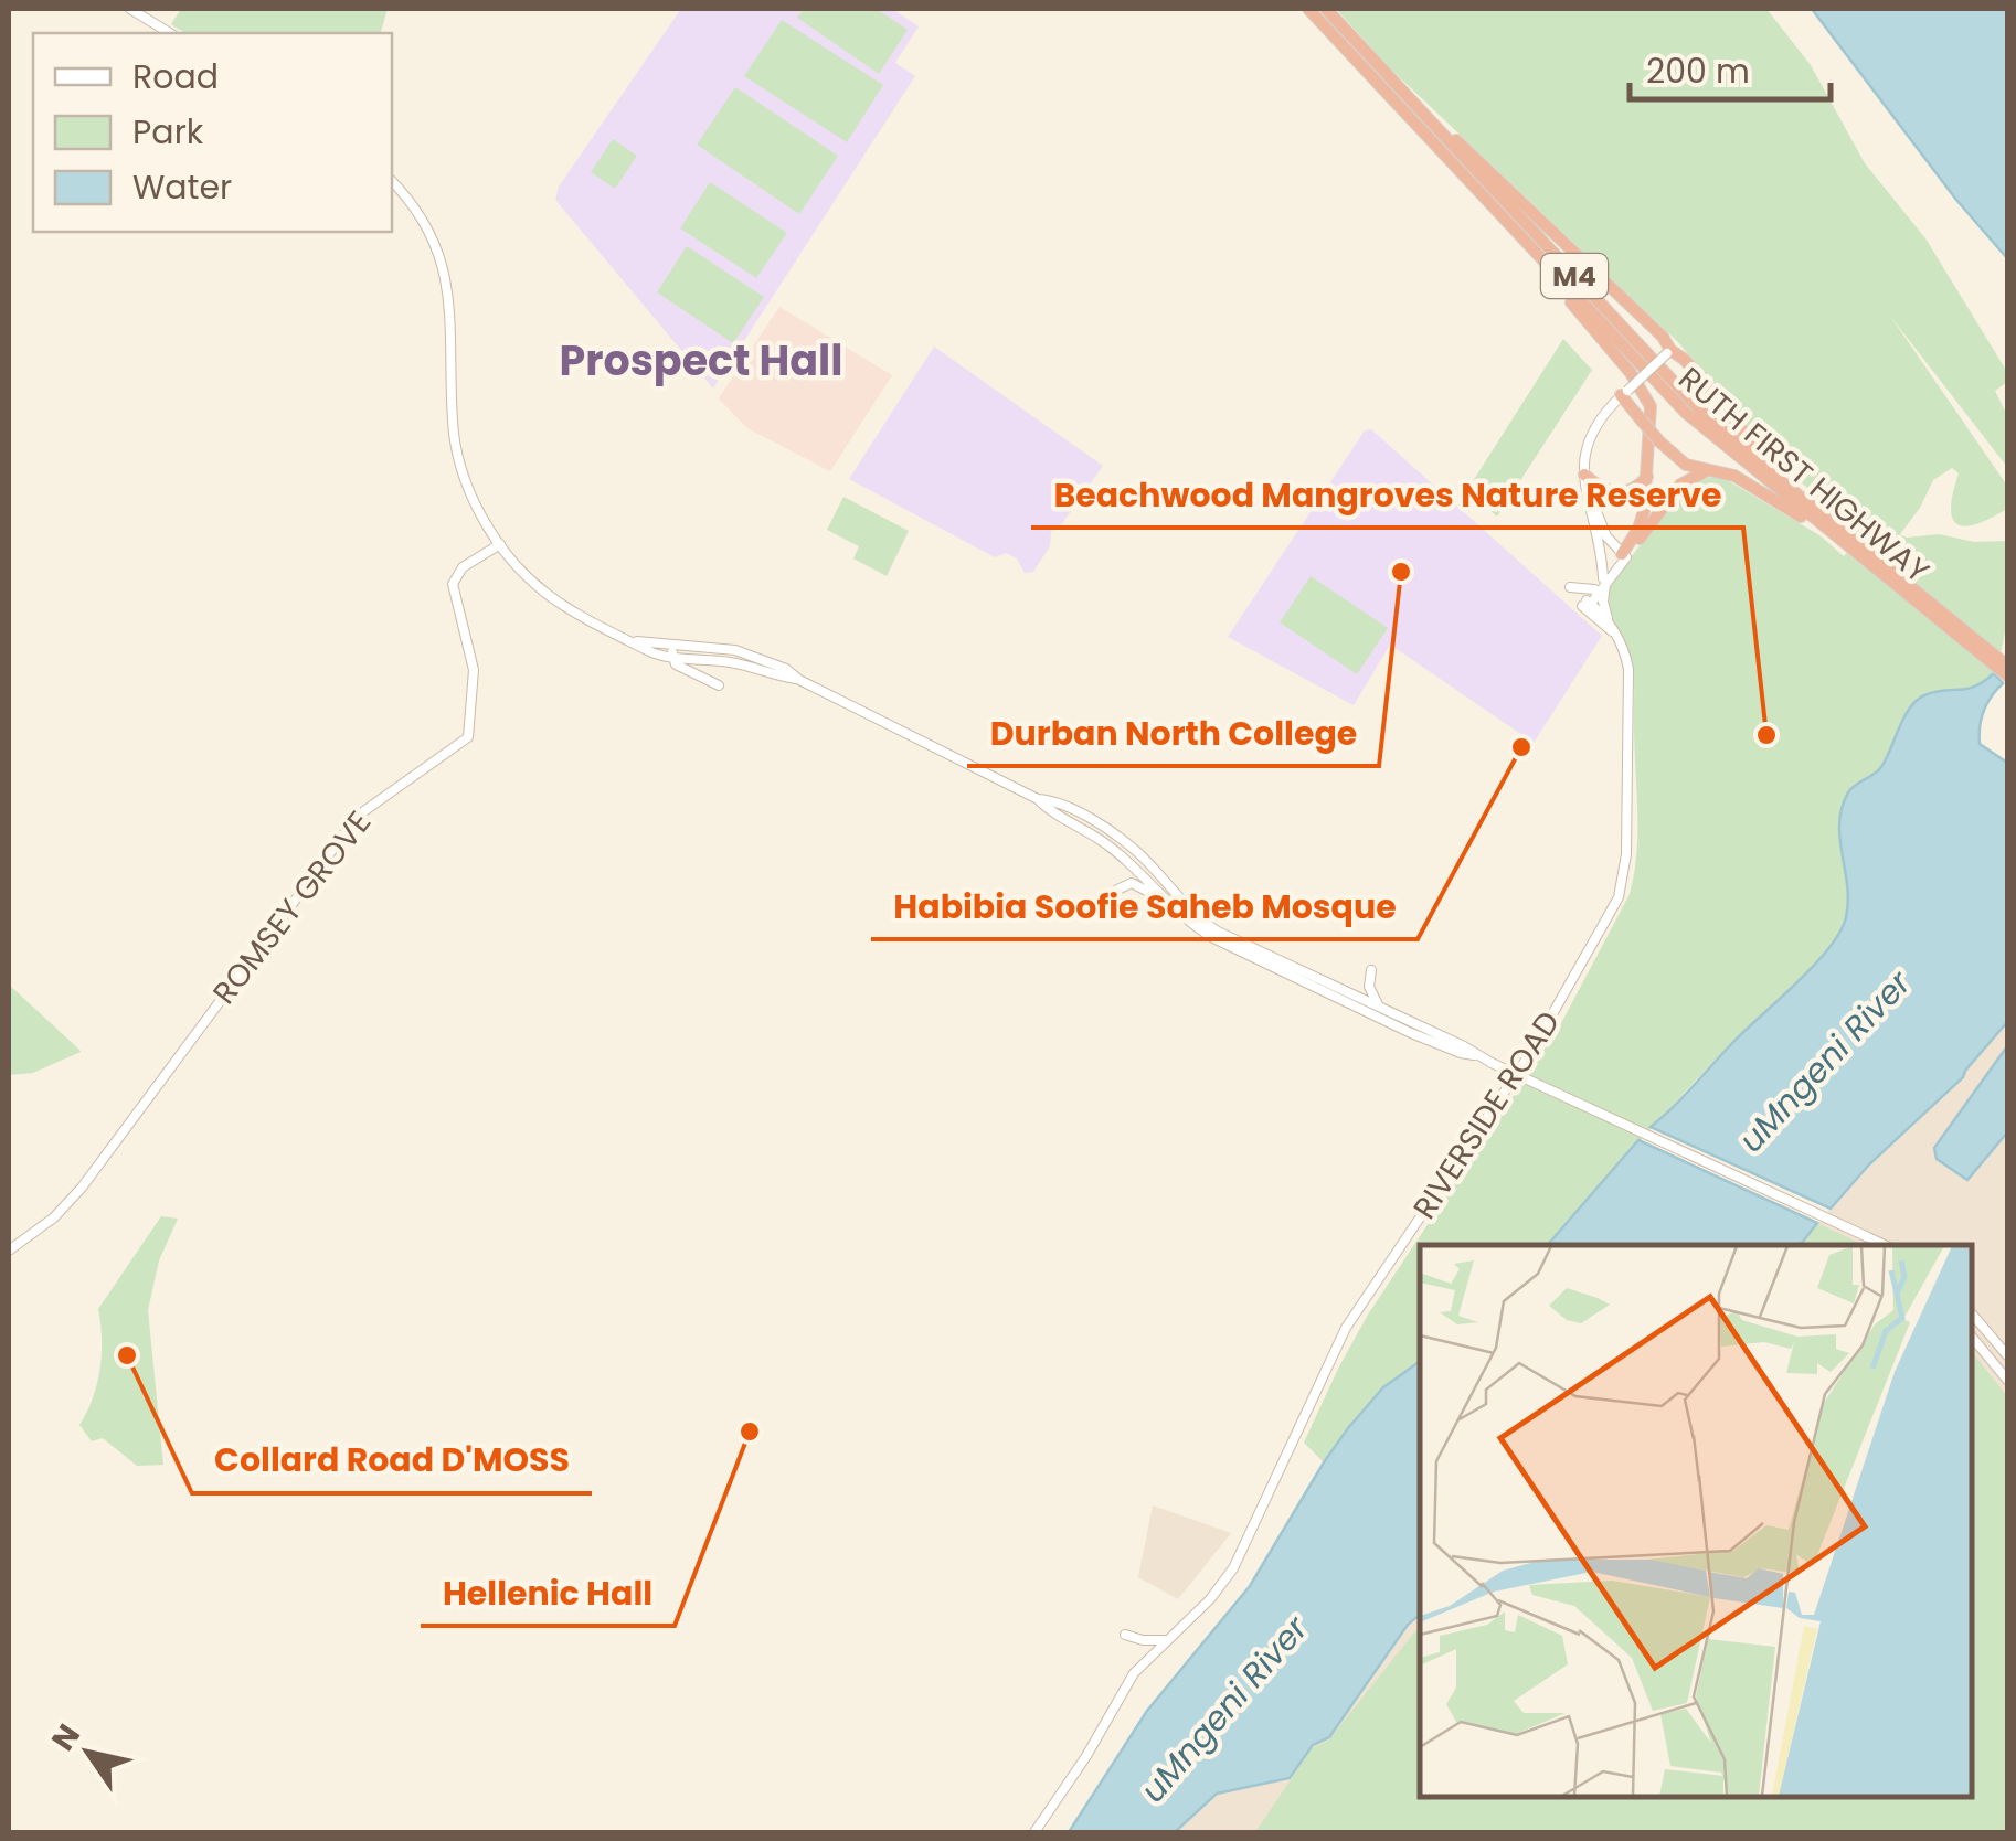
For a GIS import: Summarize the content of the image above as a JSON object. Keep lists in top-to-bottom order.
{
  "streets": {
    "highway": ["M4", "RUTH FIRST HIGHWAY"],
    "main road": ["ROMSEY GROVE", "RIVERSIDE ROAD"]
  },
  "districts": ["Prospect Hall"],
  "water": ["uMngeni River"],
  "places": [
    "Durban North College",
    "Beachwood Mangroves Nature Reserve",
    "Habibia Soofie Saheb Mosque",
    "Collard Road D'MOSS",
    "Hellenic Hall"
  ],
  "legend": ["Road", "Park", "Water"],
  "scale_bar": "200 m",
  "north": "top left"
}
